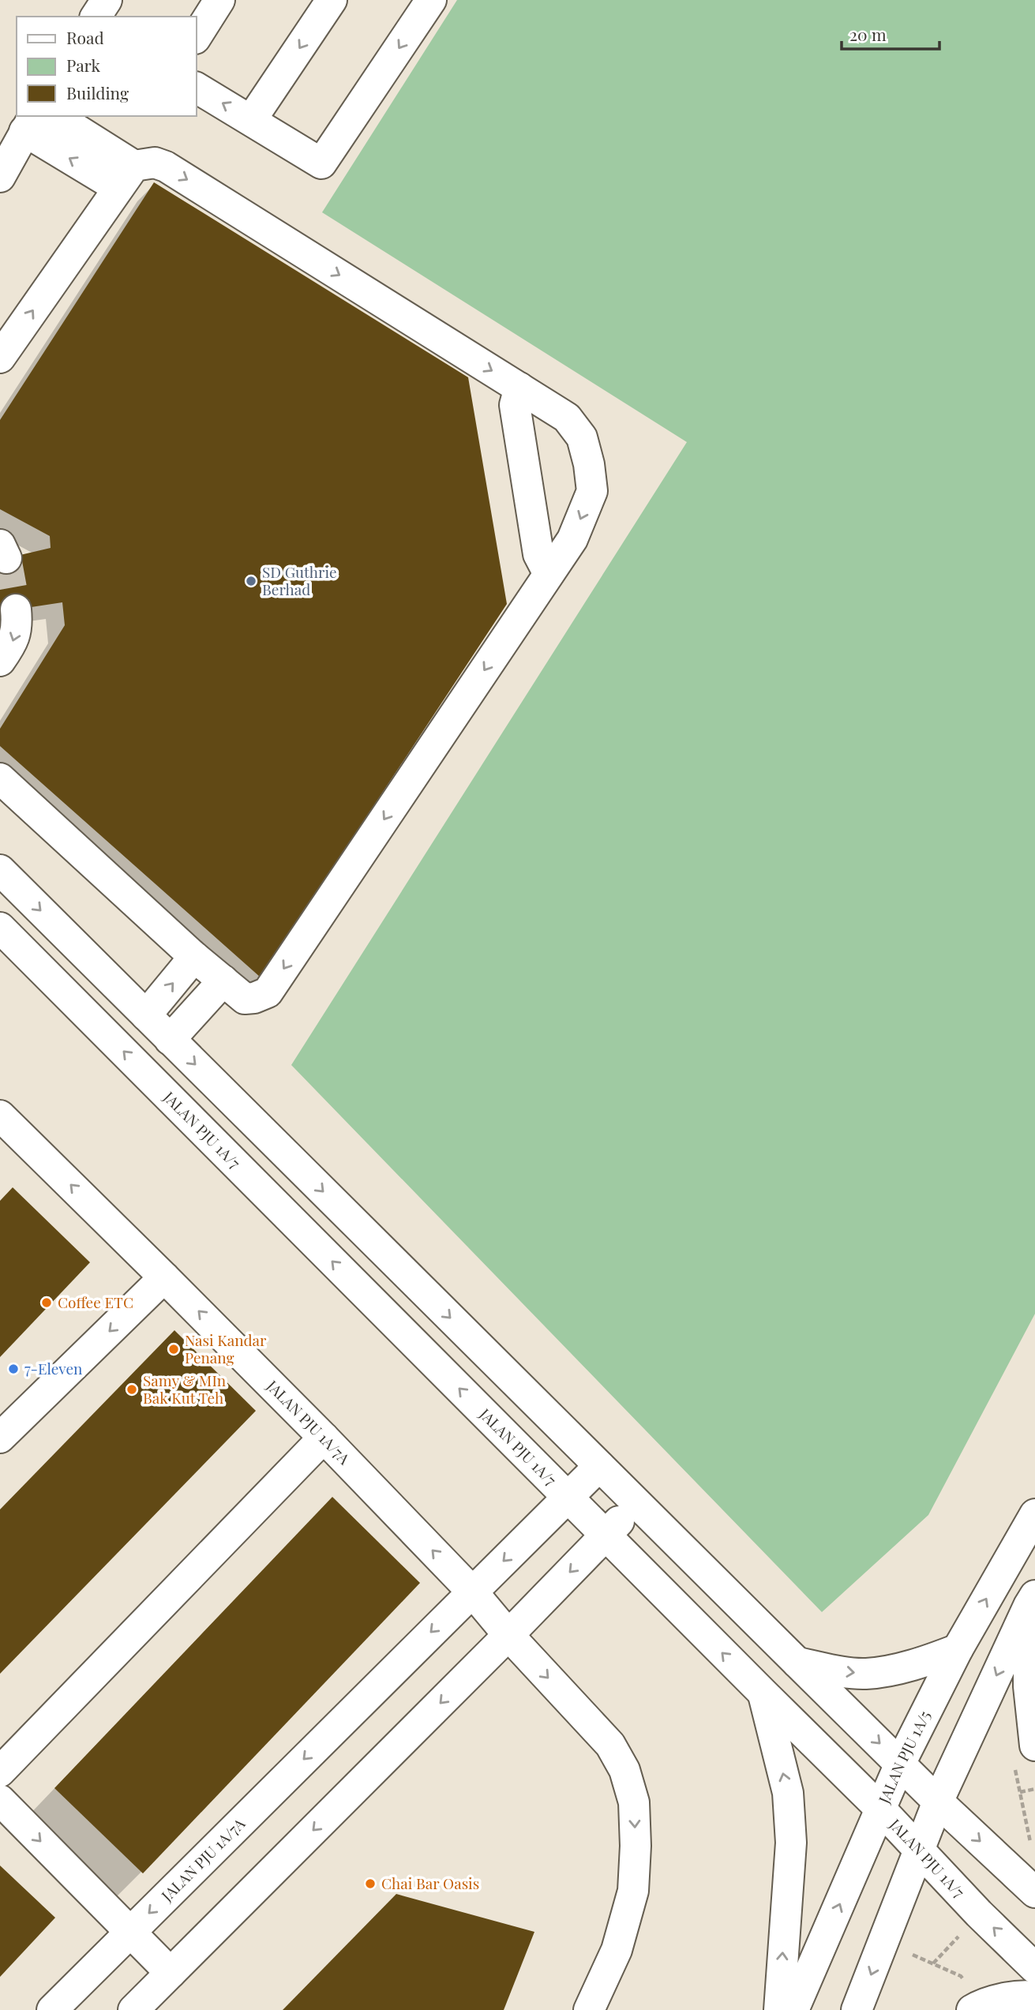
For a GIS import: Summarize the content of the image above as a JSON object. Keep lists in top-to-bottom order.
{
  "streets": {
    "street": ["JALAN PJU 1A/7", "JALAN PJU 1A/7A", "JALAN PJU 1A/5"]
  },
  "crossings": [
    ["JALAN PJU 1A/7", "JALAN PJU 1A/7A"],
    ["JALAN PJU 1A/7", "JALAN PJU 1A/5"]
  ],
  "places": [
    "SD Guthrie Berhad",
    "Coffee ETC",
    "Nasi Kandar Penang",
    "7-Eleven",
    "Samy & MIn Bak Kut Teh",
    "Chai Bar Oasis"
  ],
  "legend": ["Road", "Park", "Building"],
  "scale_bar": "20 m"
}
